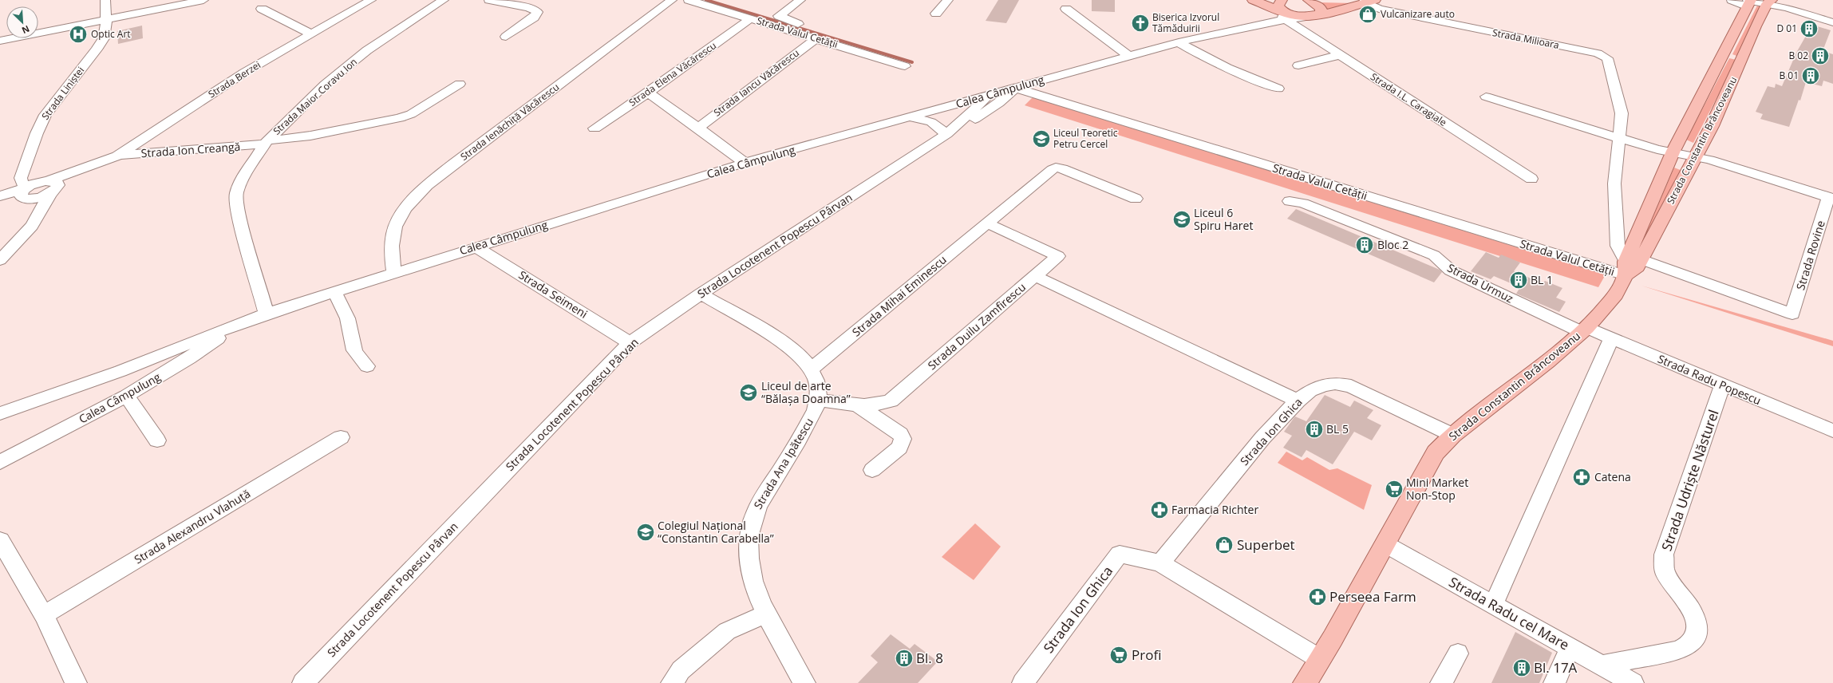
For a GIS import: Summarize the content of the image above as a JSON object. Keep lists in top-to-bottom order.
{
  "streets": {
    "main road": ["Strada Constantin Brâncoveanu"],
    "street": [
      "Strada Valul Cetății",
      "Strada Milioara",
      "Strada Elena Văcărescu",
      "Strada Berzei",
      "Strada Iancu Văcărescu",
      "Calea Câmpulung",
      "Strada Liniștei",
      "Strada Maior Coravu Ion",
      "Strada I.L. Caragiale",
      "Strada Ienăchiță Văcărescu",
      "Strada Ion Creangă",
      "Strada Locotenent Popescu Pârvan",
      "Strada Rovine",
      "Strada Urmuz",
      "Strada Seimeni",
      "Strada Mihai Eminescu",
      "Strada Duilu Zamfirescu",
      "Strada Radu Popescu",
      "Strada Ion Ghica",
      "Strada Ana Ipătescu",
      "Strada Udriște Năsturel",
      "Strada Alexandru Vlahuță",
      "Strada Radu cel Mare"
    ]
  },
  "crossings": [
    ["Strada Valul Cetății", "Strada Milioara"],
    ["Strada Valul Cetății", "Strada Elena Văcărescu"],
    ["Strada Valul Cetății", "Strada Iancu Văcărescu"],
    ["Strada Valul Cetății", "Calea Câmpulung"],
    ["Strada Valul Cetății", "Strada Constantin Brâncoveanu"],
    ["Strada Valul Cetății", "Strada Rovine"],
    ["Strada Milioara", "Strada Constantin Brâncoveanu"],
    ["Strada Berzei", "Strada Liniștei"],
    ["Strada Berzei", "Strada Ion Creangă"],
    ["Calea Câmpulung", "Strada Maior Coravu Ion"],
    ["Calea Câmpulung", "Strada I.L. Caragiale"],
    ["Calea Câmpulung", "Strada Ienăchiță Văcărescu"],
    ["Calea Câmpulung", "Strada Locotenent Popescu Pârvan"],
    ["Calea Câmpulung", "Strada Seimeni"],
    ["Strada Maior Coravu Ion", "Strada Ion Creangă"],
    ["Strada Constantin Brâncoveanu", "Strada Urmuz"],
    ["Strada Constantin Brâncoveanu", "Strada Radu Popescu"],
    ["Strada Constantin Brâncoveanu", "Strada Ion Ghica"],
    ["Strada Constantin Brâncoveanu", "Strada Radu cel Mare"],
    ["Strada Locotenent Popescu Pârvan", "Strada Seimeni"],
    ["Strada Urmuz", "Strada Radu Popescu"],
    ["Strada Mihai Eminescu", "Strada Duilu Zamfirescu"],
    ["Strada Duilu Zamfirescu", "Strada Ana Ipătescu"],
    ["Strada Radu Popescu", "Strada Udriște Năsturel"],
    ["Strada Udriște Năsturel", "Strada Radu cel Mare"]
  ],
  "places": {
    "shop": ["Vulcanizare auto", "Superbet"],
    "church": ["Biserica Izvorul Tămăduirii"],
    "building": [
      "D 01",
      "B 02",
      "B 01",
      "Bloc 2",
      "BL 1",
      "BL 5",
      "Bl. 8",
      "Bl. 17A"
    ],
    "hospital": ["Optic Art"],
    "school or university": [
      "Liceul Teoretic Petru Cercel",
      "Liceul 6 Spiru Haret",
      "Liceul de arte “Bălașa Doamna”",
      "Colegiul Național “Constantin Carabella”"
    ],
    "pharmacy": ["Catena", "Farmacia Richter", "Perseea Farm"],
    "supermarket": ["Mini Market Non-Stop", "Profi"]
  },
  "north": "bottom right"
}
